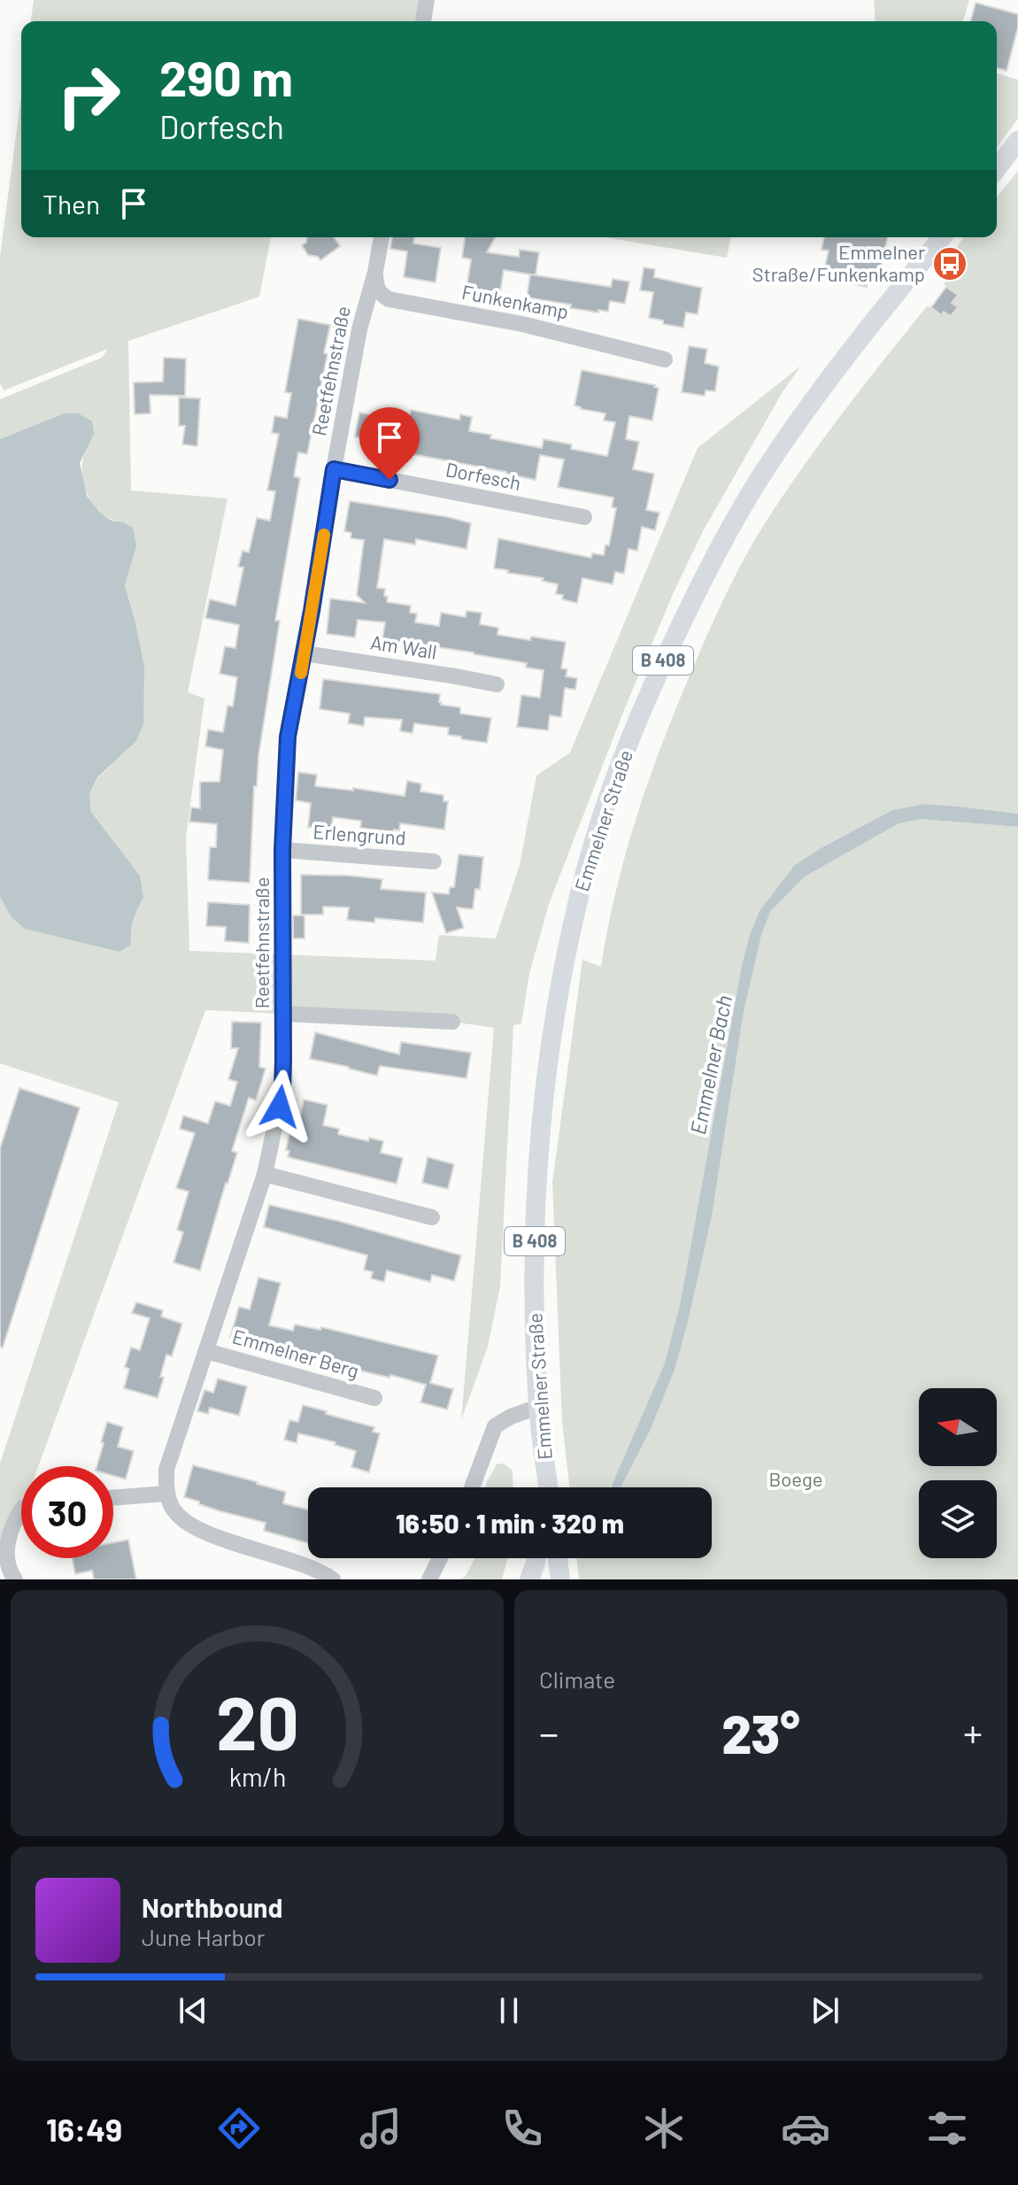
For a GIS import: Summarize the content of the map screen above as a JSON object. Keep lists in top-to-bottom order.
{
  "streets": {
    "main road": ["B 408", "Emmelner Straße"],
    "street": [
      "Funkenkamp",
      "Reetfehnstraße",
      "Dorfesch",
      "Am Wall",
      "Erlengrund",
      "Emmelner Berg"
    ]
  },
  "crossings": [
    ["Funkenkamp", "Reetfehnstraße"],
    ["Reetfehnstraße", "Dorfesch"],
    ["Reetfehnstraße", "Am Wall"],
    ["Reetfehnstraße", "Erlengrund"],
    ["Reetfehnstraße", "Emmelner Berg"]
  ],
  "water": ["Emmelner Bach"],
  "parks": ["Boege"],
  "places": {
    "bus stop": ["Emmelner Straße/Funkenkamp"]
  },
  "north": "left",
  "page": {
    "turn": ["290 m", "Dorfesch"],
    "then": "Then",
    "limit": "30",
    "trip": "16:50 · 1 min · 320 m",
    "tile": "Climate",
    "heat": ["−", "23°", "+"],
    "song": ["Northbound", "June Harbor"],
    "tabs": "16:49",
    "gauge": ["20", "km/h"]
  }
}
